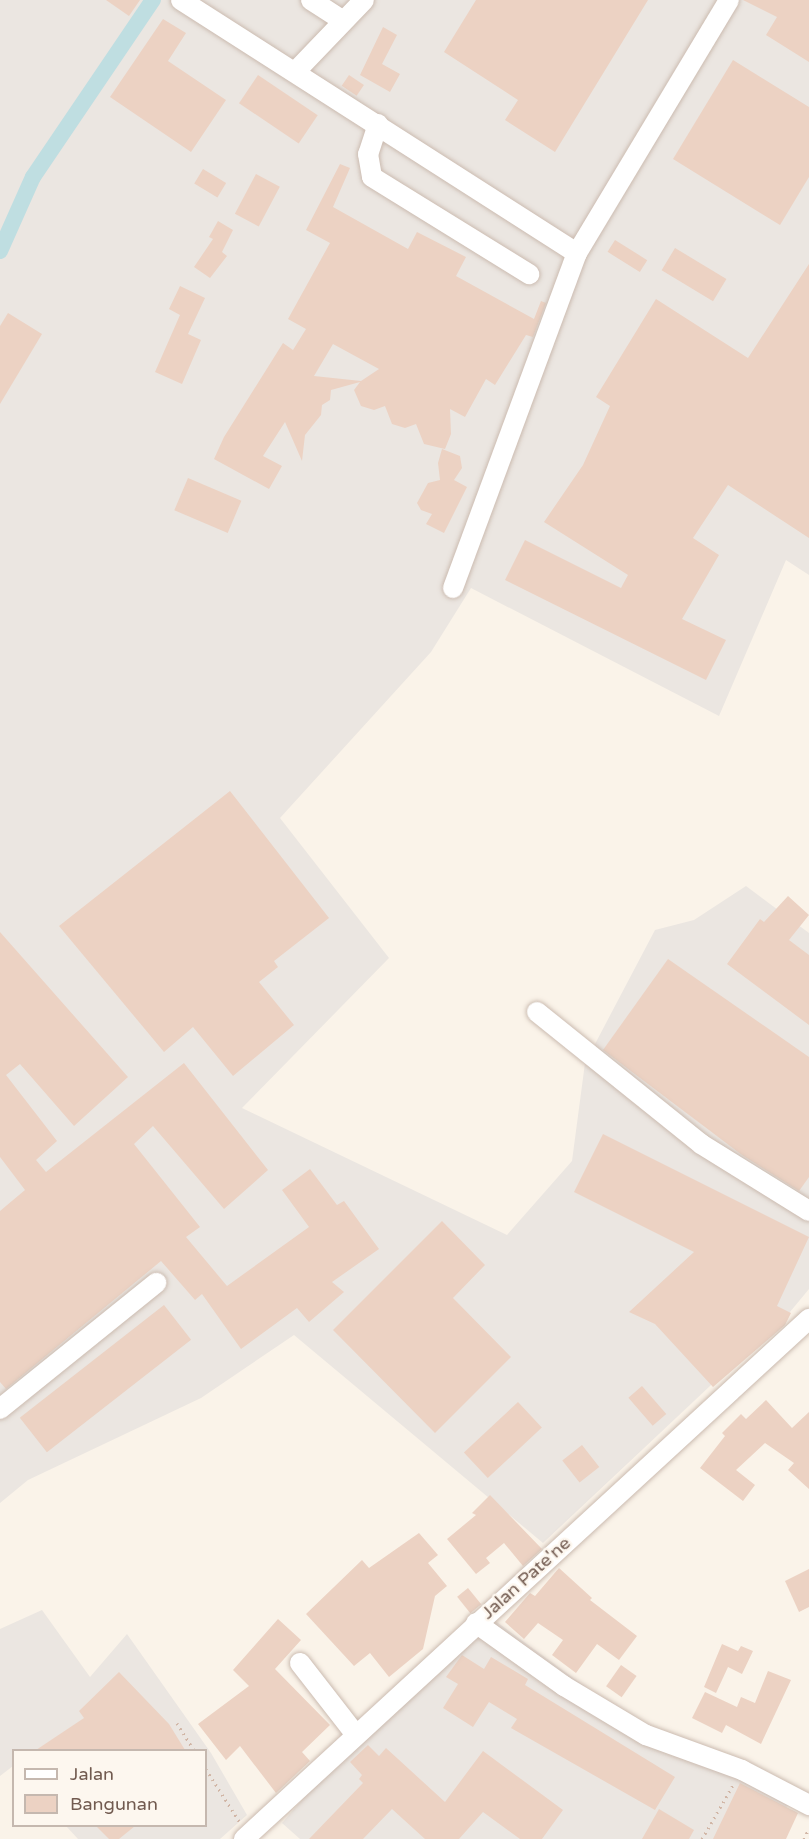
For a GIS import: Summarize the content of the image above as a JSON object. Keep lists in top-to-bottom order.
{
  "streets": {
    "street": ["Jalan Pate'ne"]
  },
  "legend": ["Jalan", "Bangunan"]
}
